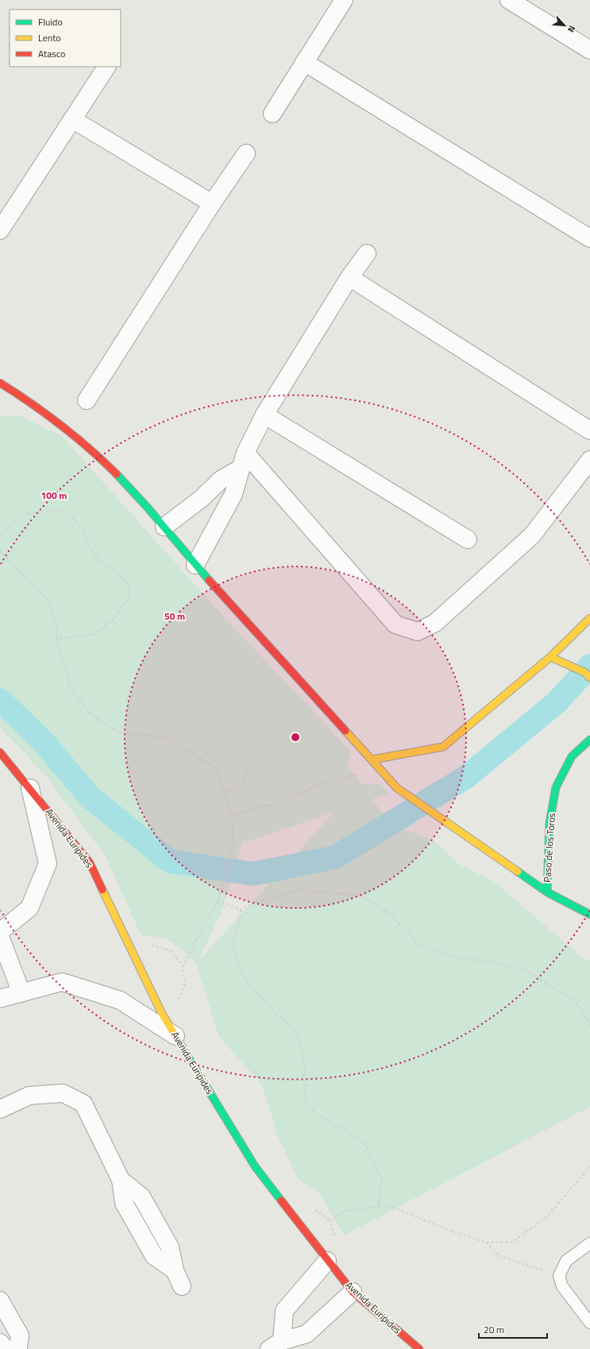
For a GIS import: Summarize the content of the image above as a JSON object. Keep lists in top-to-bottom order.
{
  "streets": {
    "street": ["Avenida Euripides", "Paso de los Toros"]
  },
  "legend": ["Fluido", "Lento", "Atasco"],
  "scale_bar": "20 m",
  "north": "bottom right",
  "rings": ["100 m", "50 m"]
}
